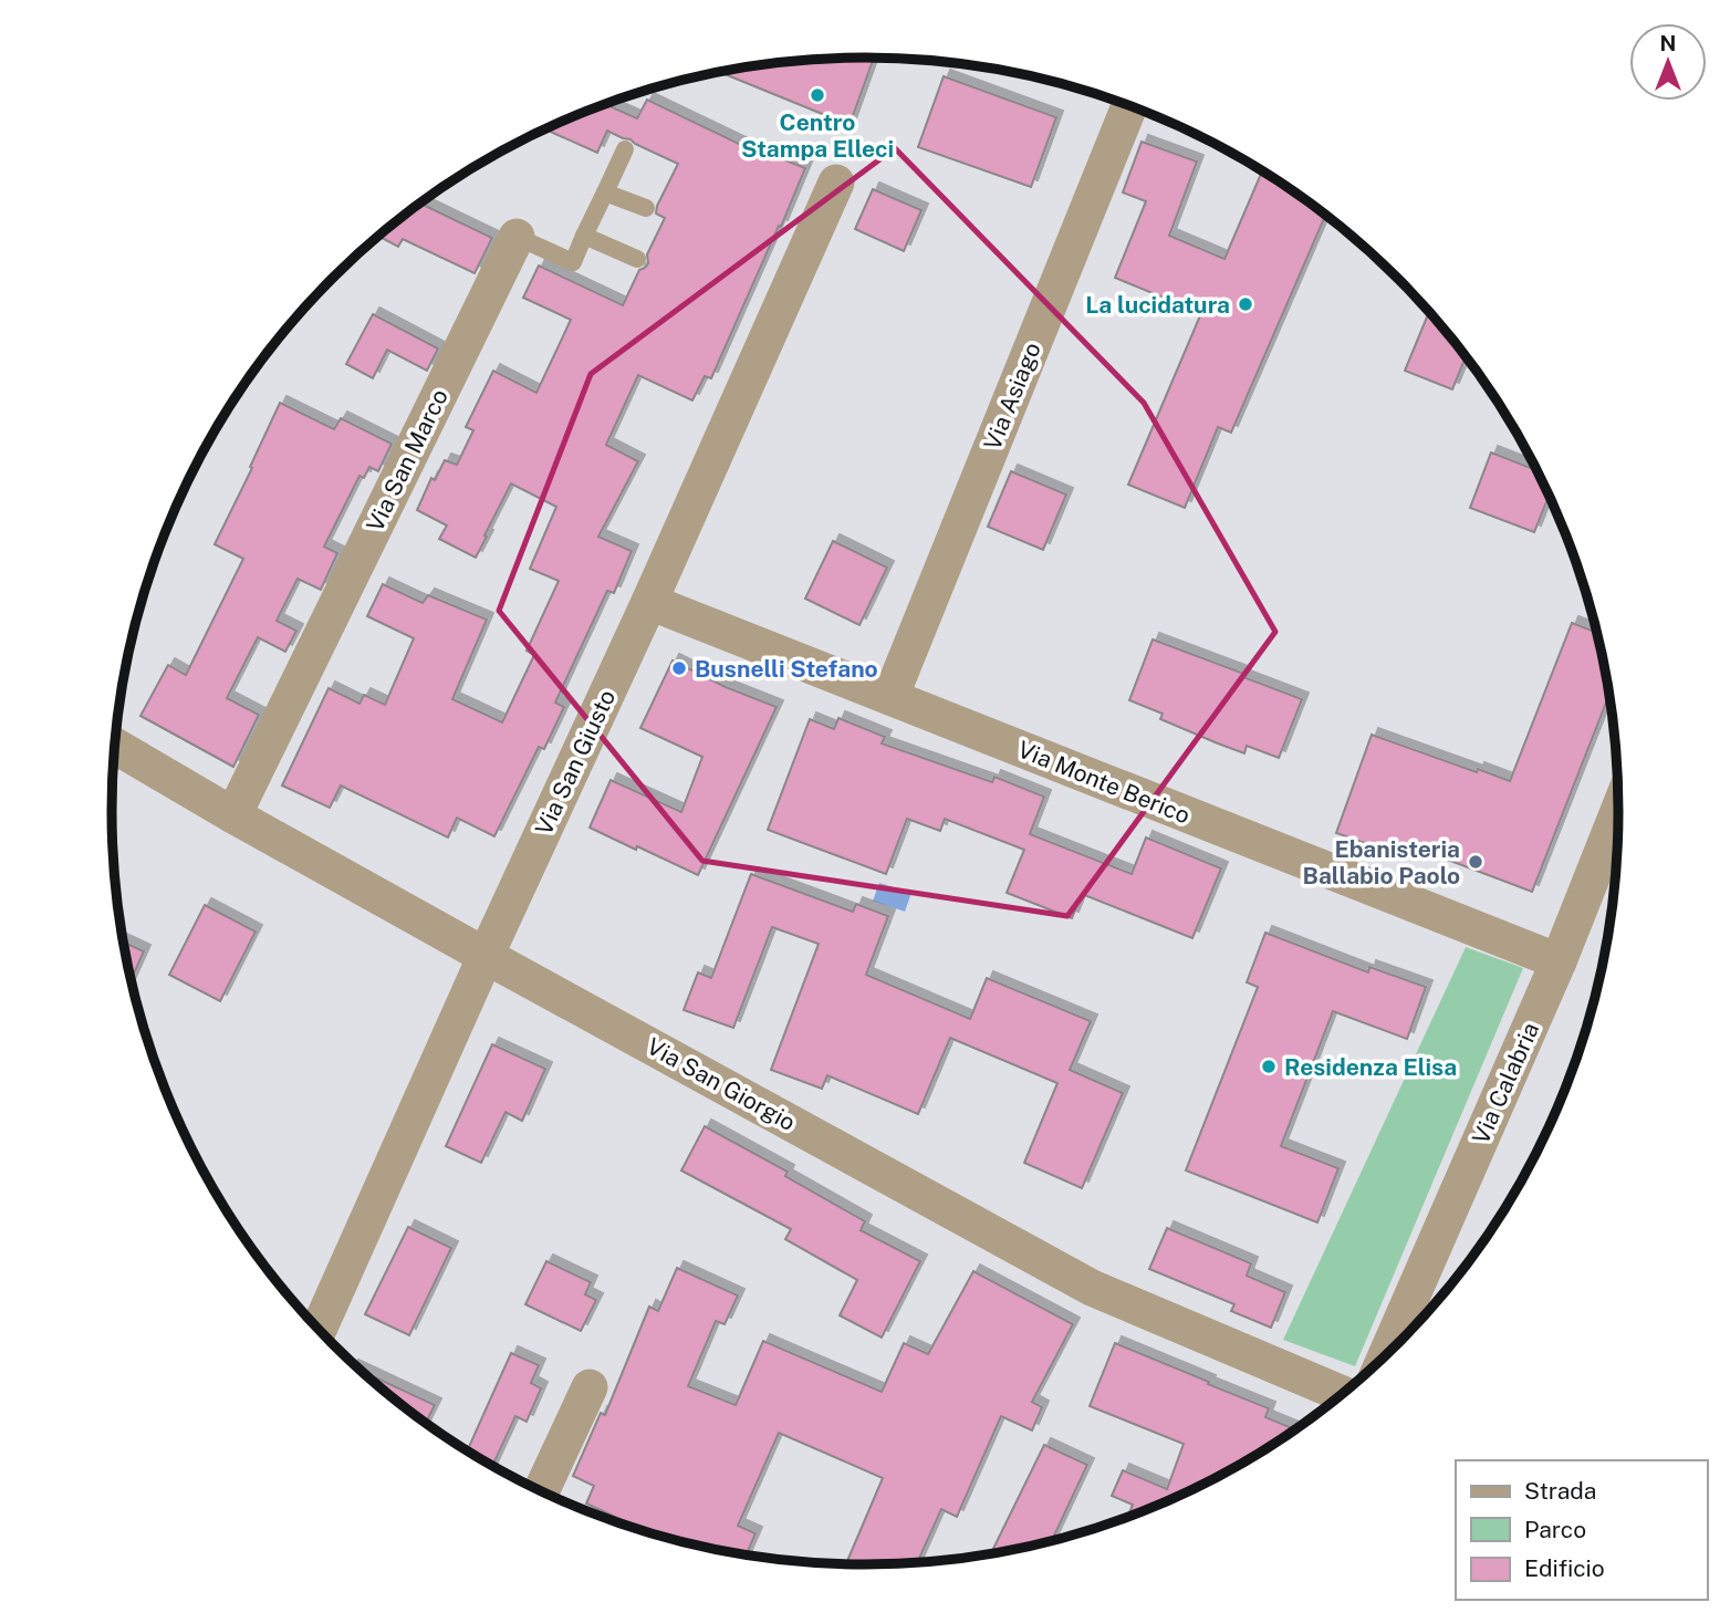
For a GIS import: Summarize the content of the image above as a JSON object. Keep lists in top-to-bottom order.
{
  "streets": {
    "street": [
      "Via Asiago",
      "Via San Marco",
      "Via San Giusto",
      "Via Monte Berico",
      "Via Calabria",
      "Via San Giorgio"
    ]
  },
  "crossings": [
    ["Via Asiago", "Via Monte Berico"],
    ["Via San Marco", "Via San Giorgio"],
    ["Via San Giusto", "Via Monte Berico"],
    ["Via San Giusto", "Via San Giorgio"],
    ["Via Monte Berico", "Via Calabria"]
  ],
  "places": [
    "Centro Stampa Elleci",
    "La lucidatura",
    "Busnelli Stefano",
    "Ebanisteria Ballabio Paolo",
    "Residenza Elisa"
  ],
  "legend": ["Strada", "Parco", "Edificio"],
  "north": "top"
}
